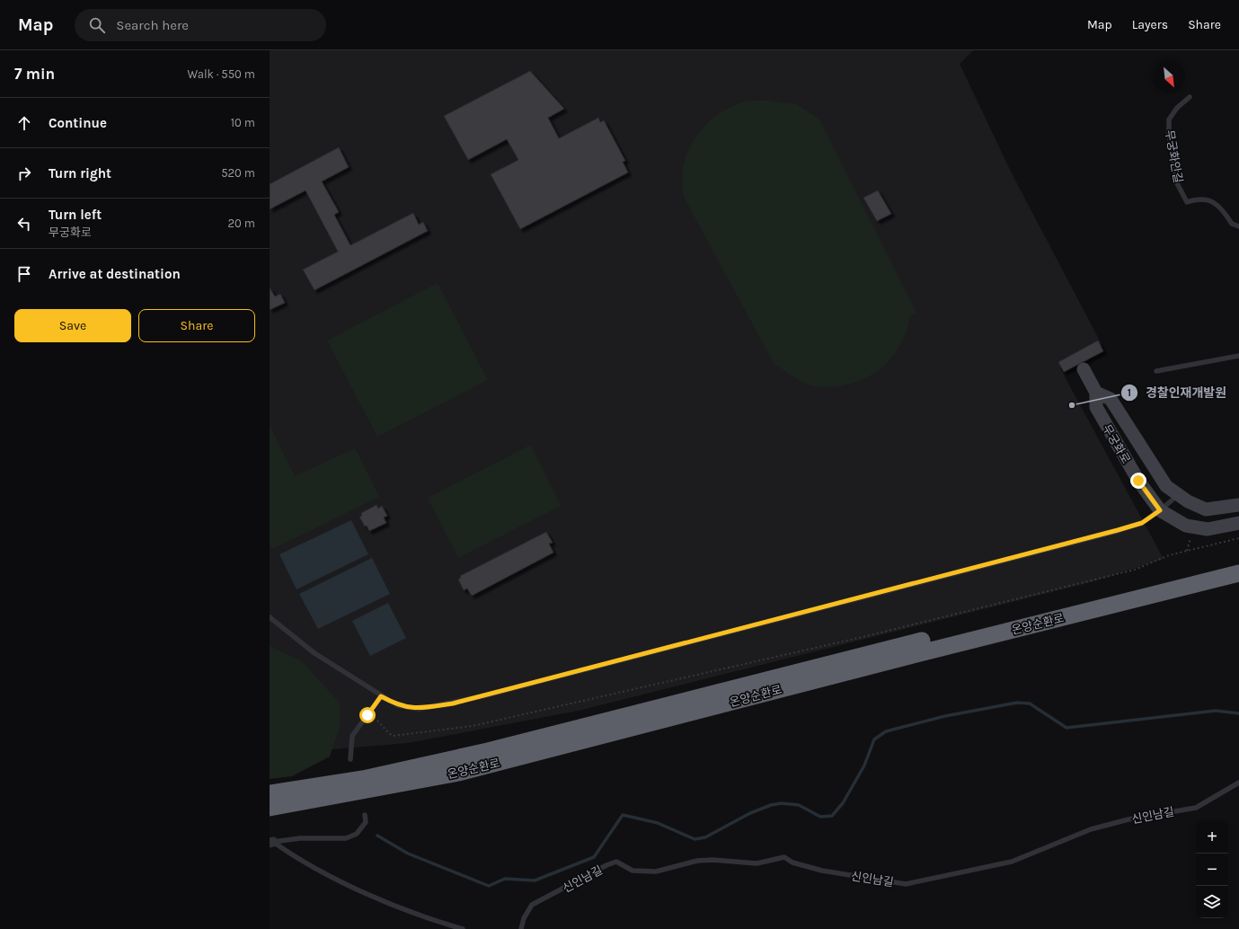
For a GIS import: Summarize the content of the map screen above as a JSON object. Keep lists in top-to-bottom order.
{
  "streets": {
    "highway": ["온양순환로"],
    "street": ["무궁화로"],
    "lane": ["무궁화안길", "신인남길"]
  },
  "places": ["경찰인재개발원"],
  "north": "bottom right",
  "page": {
    "header": "Map",
    "search": "Search here",
    "nav": ["Map", "Layers", "Share"],
    "heading": ["7 min", "Walk · 550 m"],
    "list": [
      ["Continue", "10 m"],
      ["Turn right", "520 m"],
      ["Turn left", "무궁화로", "20 m"],
      "Arrive at destination"
    ],
    "buttons": ["Save", "Share"],
    "map_buttons": ["+", "−"]
  }
}
